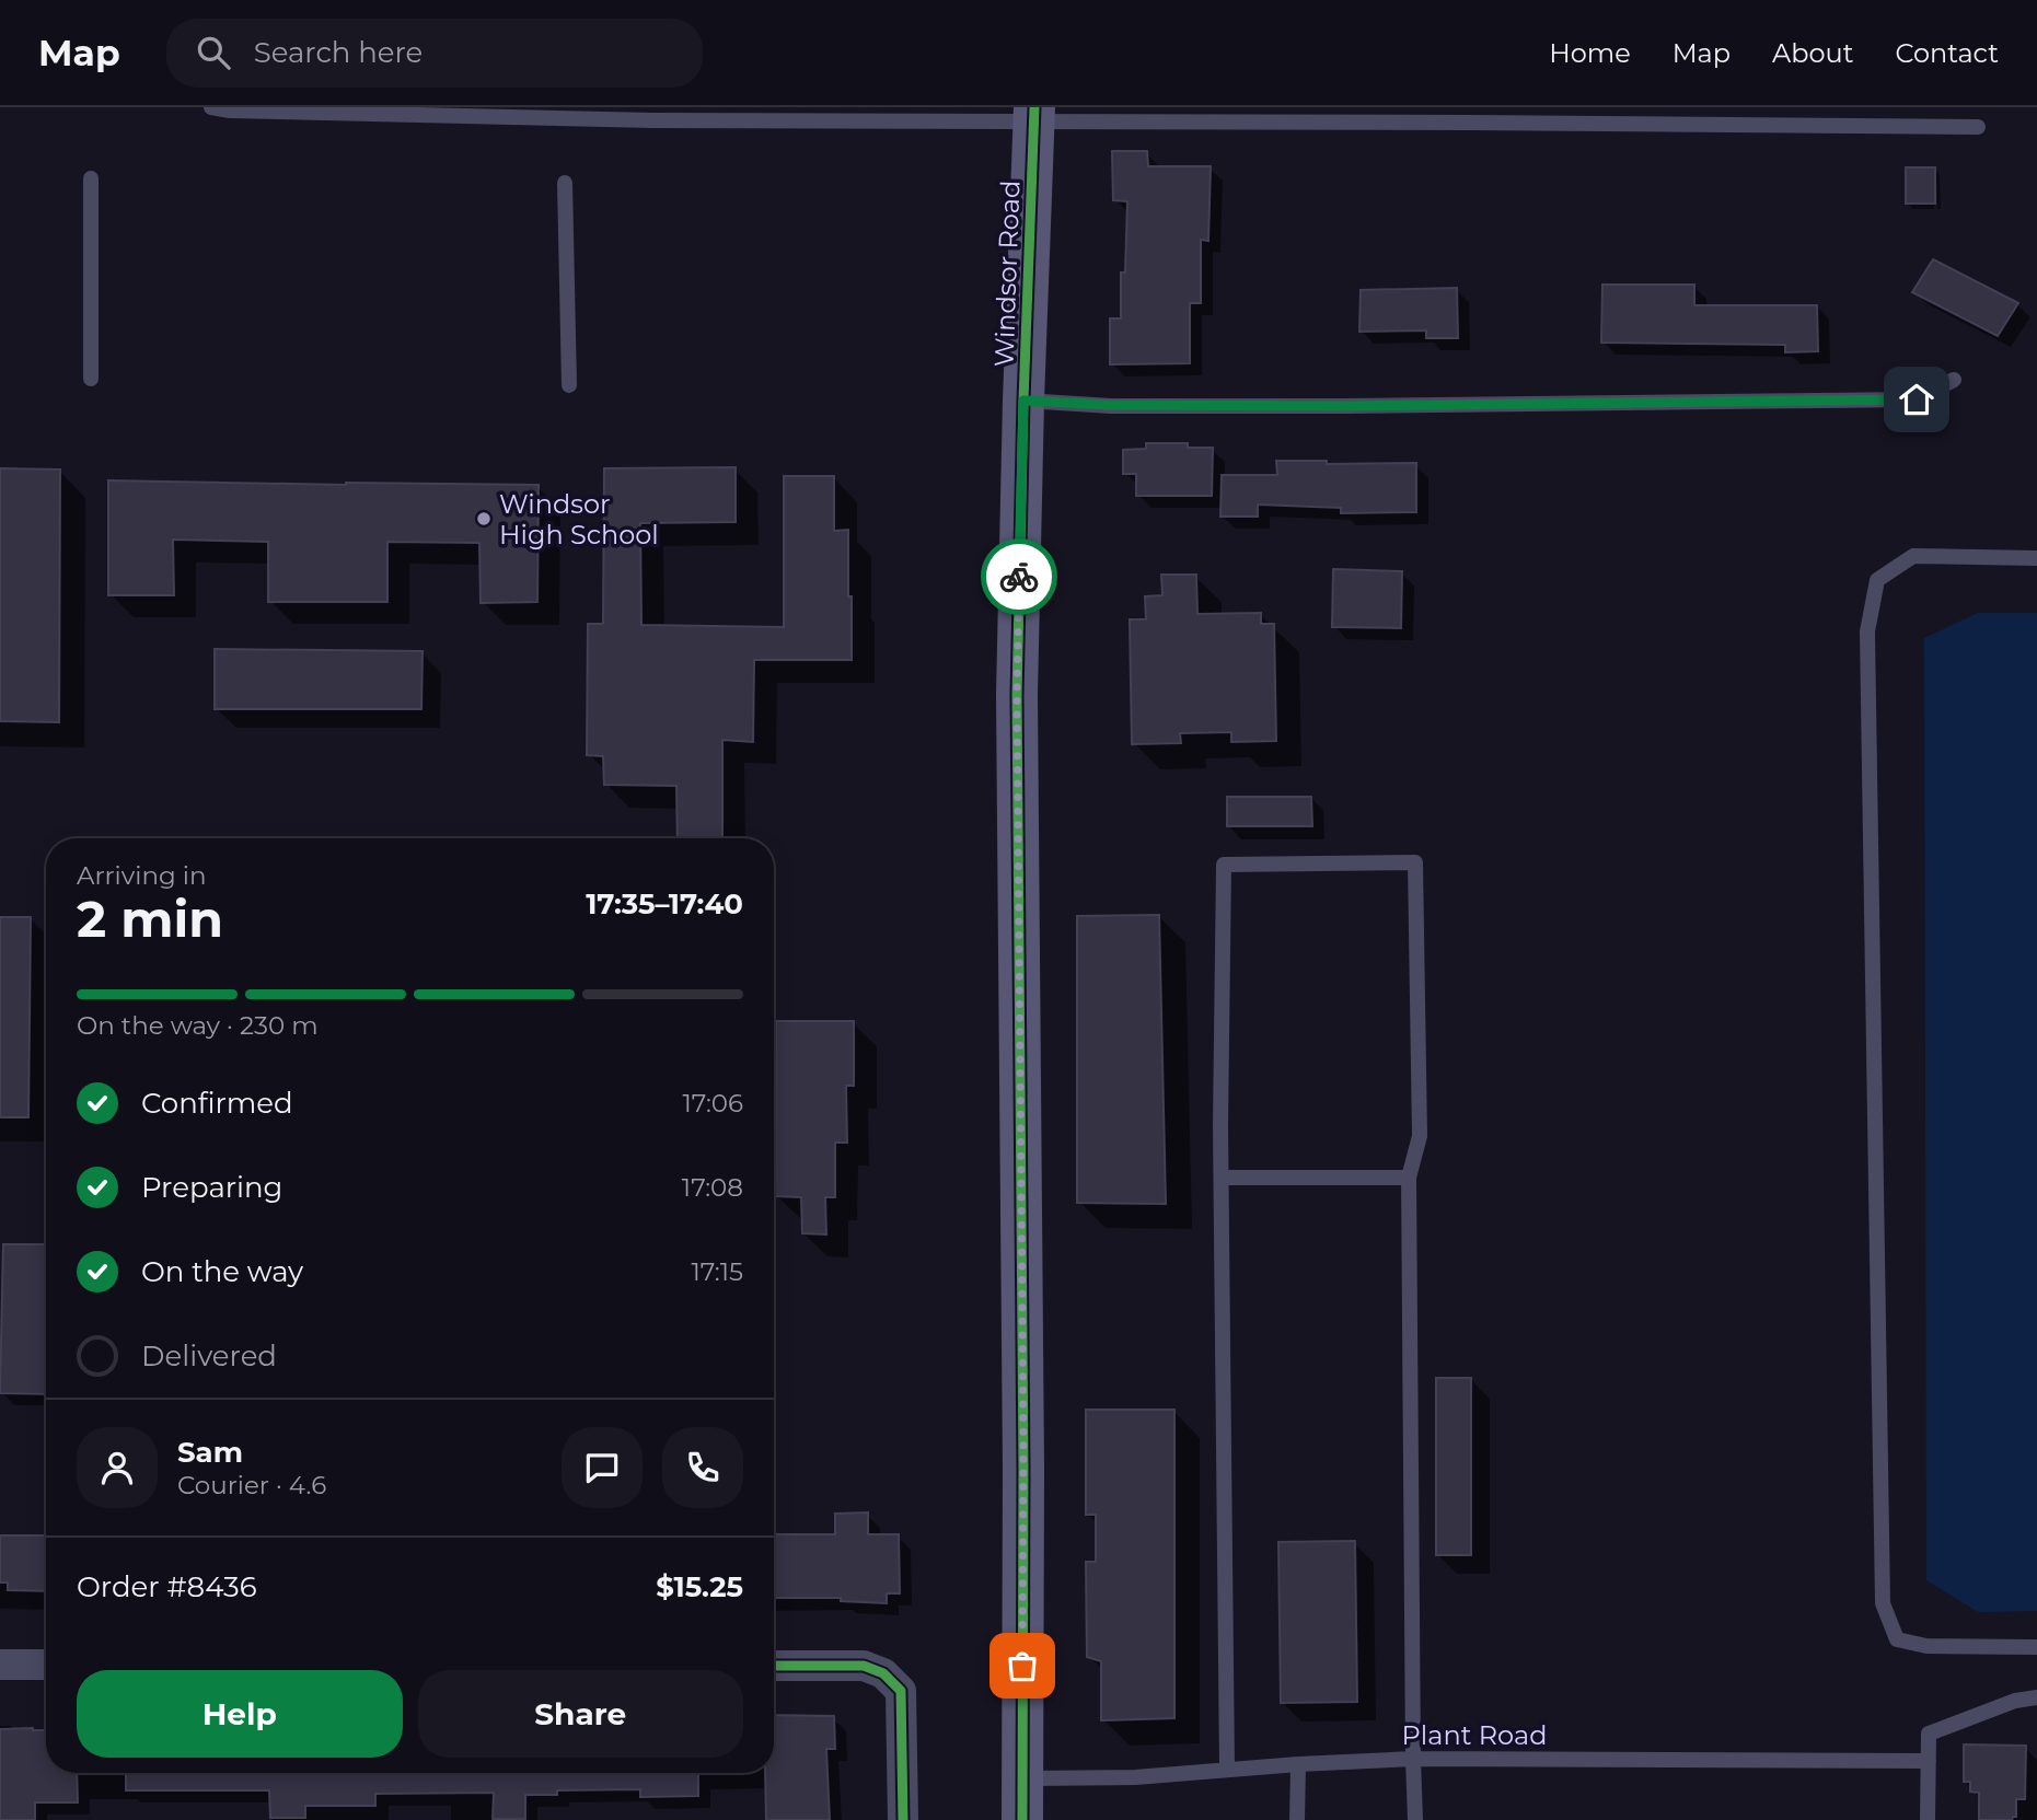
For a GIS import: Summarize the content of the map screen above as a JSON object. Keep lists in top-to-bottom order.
{
  "streets": {
    "main road": ["Windsor Road"],
    "lane": ["Plant Road"]
  },
  "crossings": [
    ["Windsor Road", "Plant Road"]
  ],
  "places": ["Windsor High School"],
  "page": {
    "header": "Map",
    "search": "Search here",
    "nav": [
      "Home",
      "Map",
      "About",
      "Contact"
    ],
    "heading": ["2 min", "Arriving in", "17:35–17:40"],
    "panel": [
      "Sam",
      "Courier · 4.6",
      "Order #8436",
      "$15.25"
    ],
    "bar": "On the way · 230 m",
    "list": [
      ["Confirmed", "17:06"],
      ["Preparing", "17:08"],
      ["On the way", "17:15"],
      "Delivered"
    ],
    "buttons": ["Help", "Share"]
  }
}
